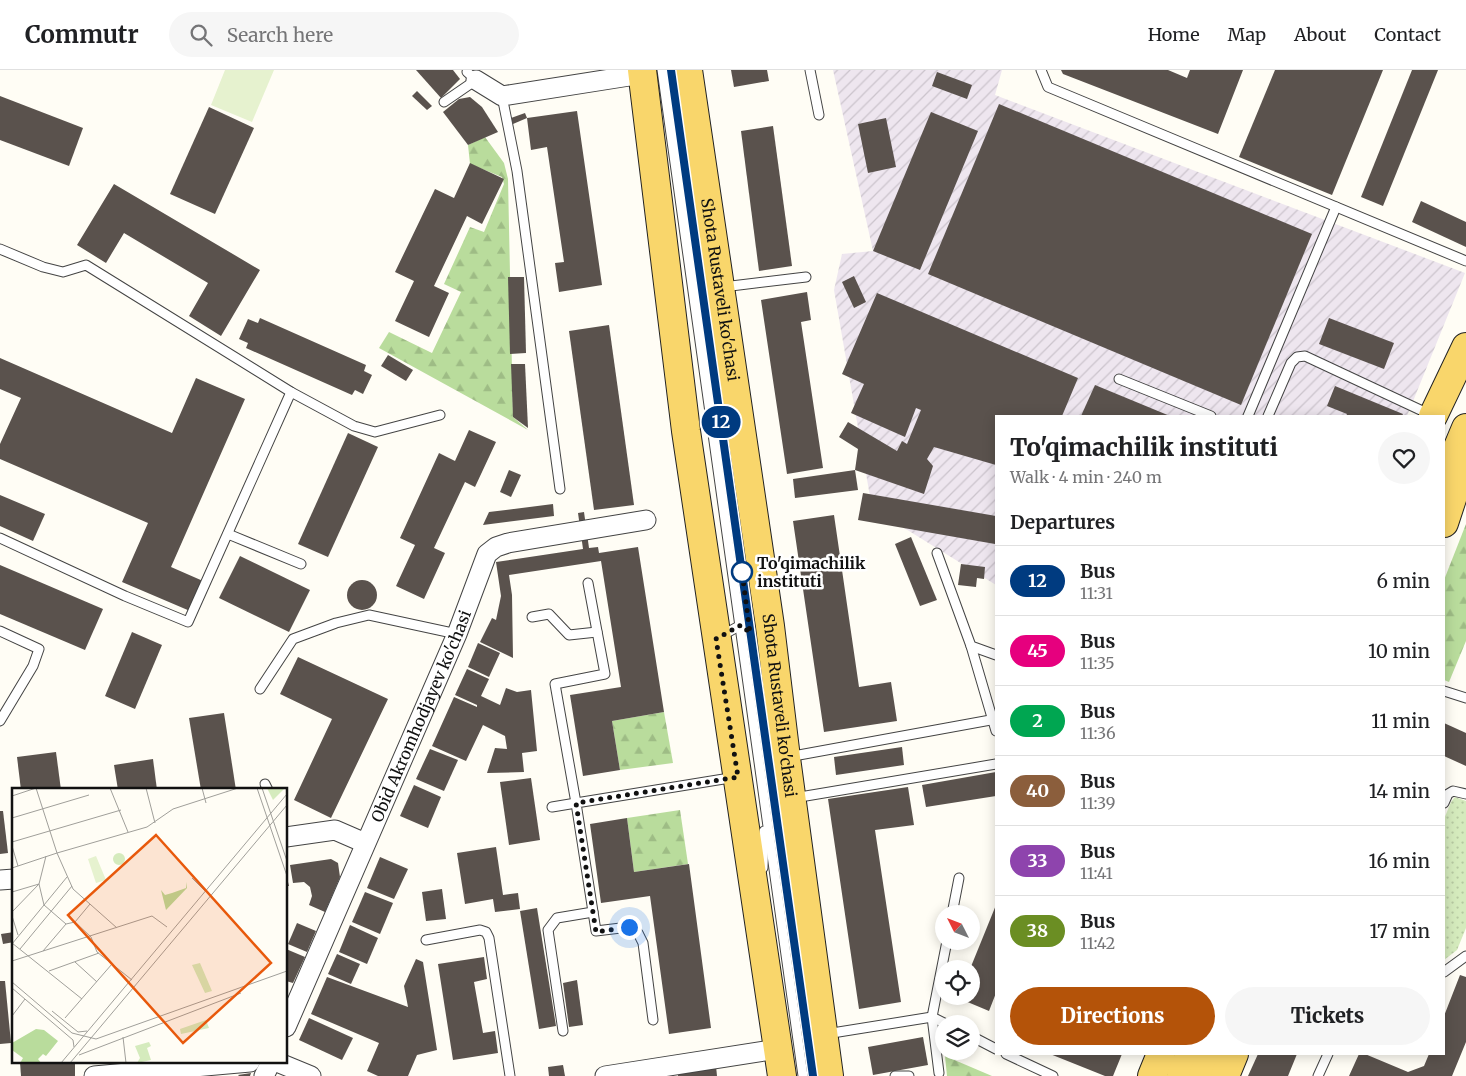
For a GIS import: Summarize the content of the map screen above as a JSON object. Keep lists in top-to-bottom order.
{
  "streets": {
    "main road": ["Shota Rustaveli ko'chasi"],
    "street": ["Obid Akromhodjayev ko'chasi"]
  },
  "places": ["To'qimachilik instituti"],
  "lines": ["bus line 12"],
  "north": "top left",
  "page": {
    "header": "Commutr",
    "search": "Search here",
    "nav": [
      "Home",
      "Map",
      "About",
      "Contact"
    ],
    "on_map": "12",
    "heading": [
      ["To'qimachilik instituti", "Walk · 4 min · 240 m"],
      "Departures"
    ],
    "list": [
      {
        "mark": "12",
        "name": "Bus",
        "note": "11:31",
        "value": "6 min"
      },
      {
        "mark": "45",
        "name": "Bus",
        "note": "11:35",
        "value": "10 min"
      },
      {
        "mark": "2",
        "name": "Bus",
        "note": "11:36",
        "value": "11 min"
      },
      {
        "mark": "40",
        "name": "Bus",
        "note": "11:39",
        "value": "14 min"
      },
      {
        "mark": "33",
        "name": "Bus",
        "note": "11:41",
        "value": "16 min"
      },
      {
        "mark": "38",
        "name": "Bus",
        "note": "11:42",
        "value": "17 min"
      }
    ],
    "buttons": ["Directions", "Tickets"]
  }
}
